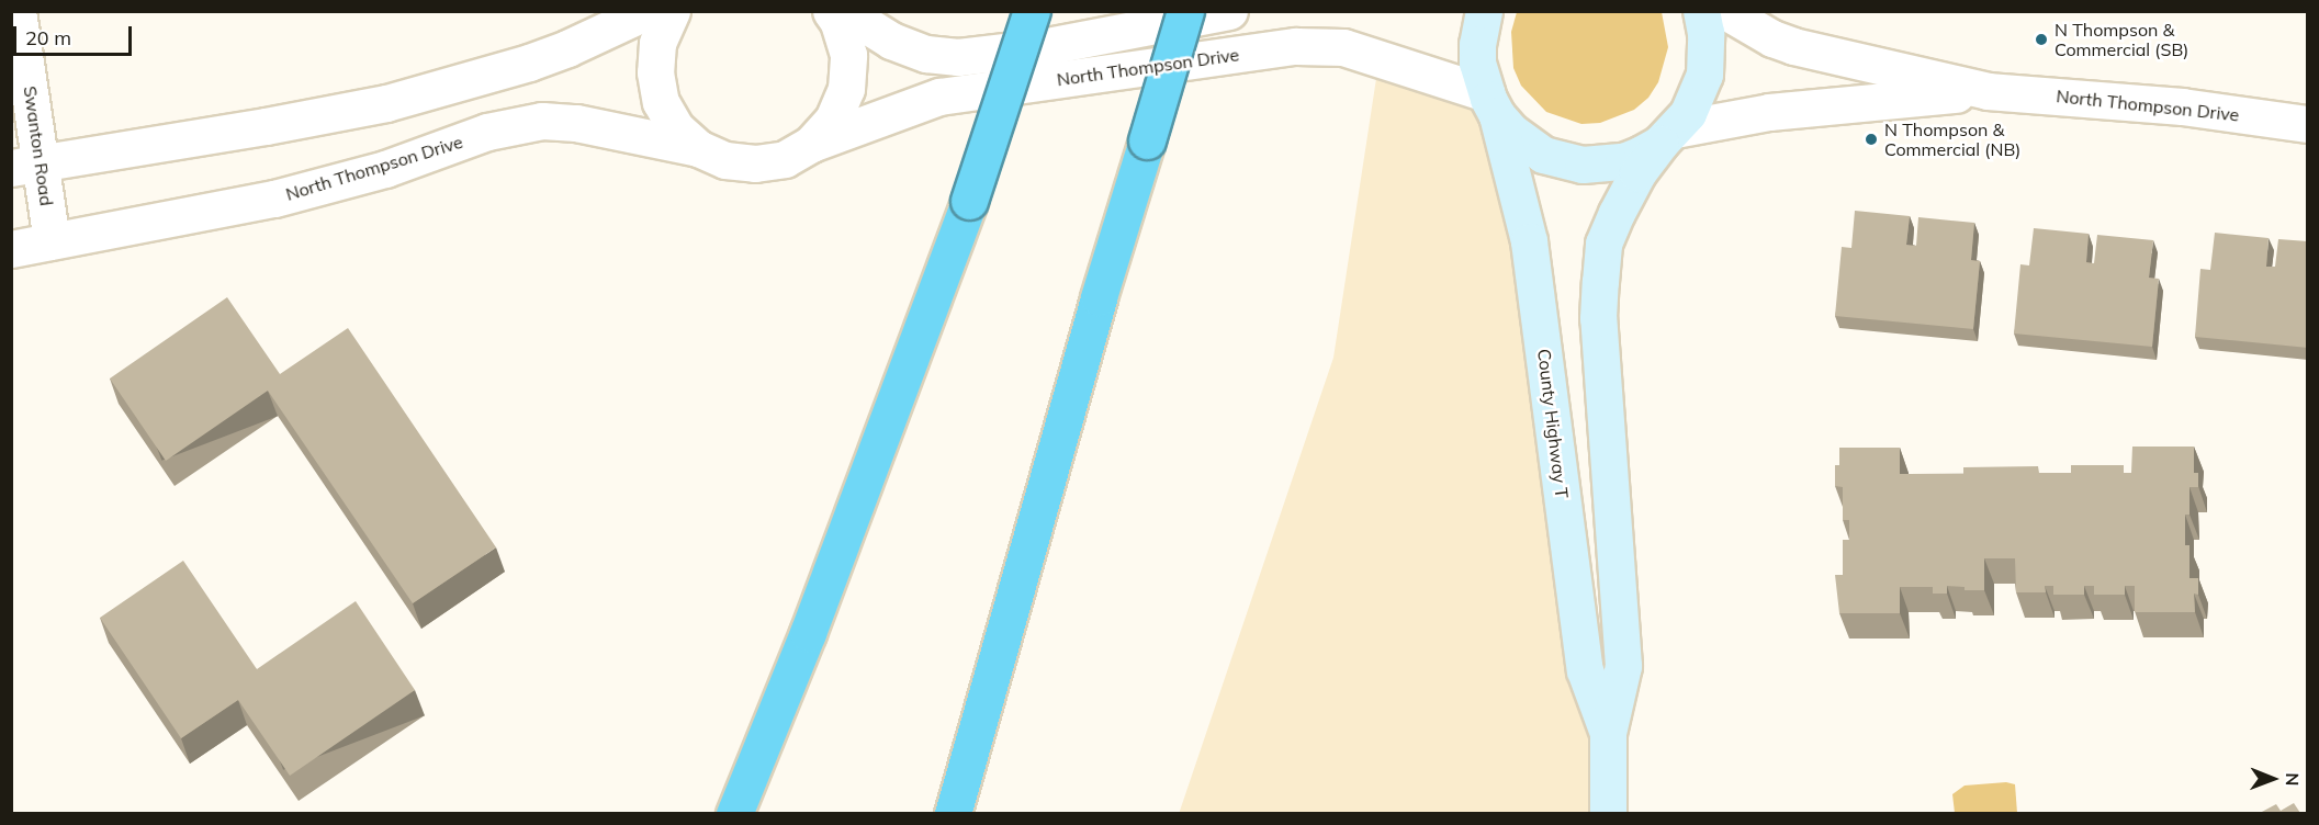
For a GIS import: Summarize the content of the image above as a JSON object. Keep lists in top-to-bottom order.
{
  "streets": {
    "main road": ["County Highway T"],
    "street": ["North Thompson Drive", "Swanton Road"]
  },
  "crossings": [
    ["North Thompson Drive", "Swanton Road"],
    ["North Thompson Drive", "County Highway T"]
  ],
  "places": ["N Thompson & Commercial (SB)", "N Thompson & Commercial (NB)"],
  "scale_bar": "20 m",
  "north": "right"
}
